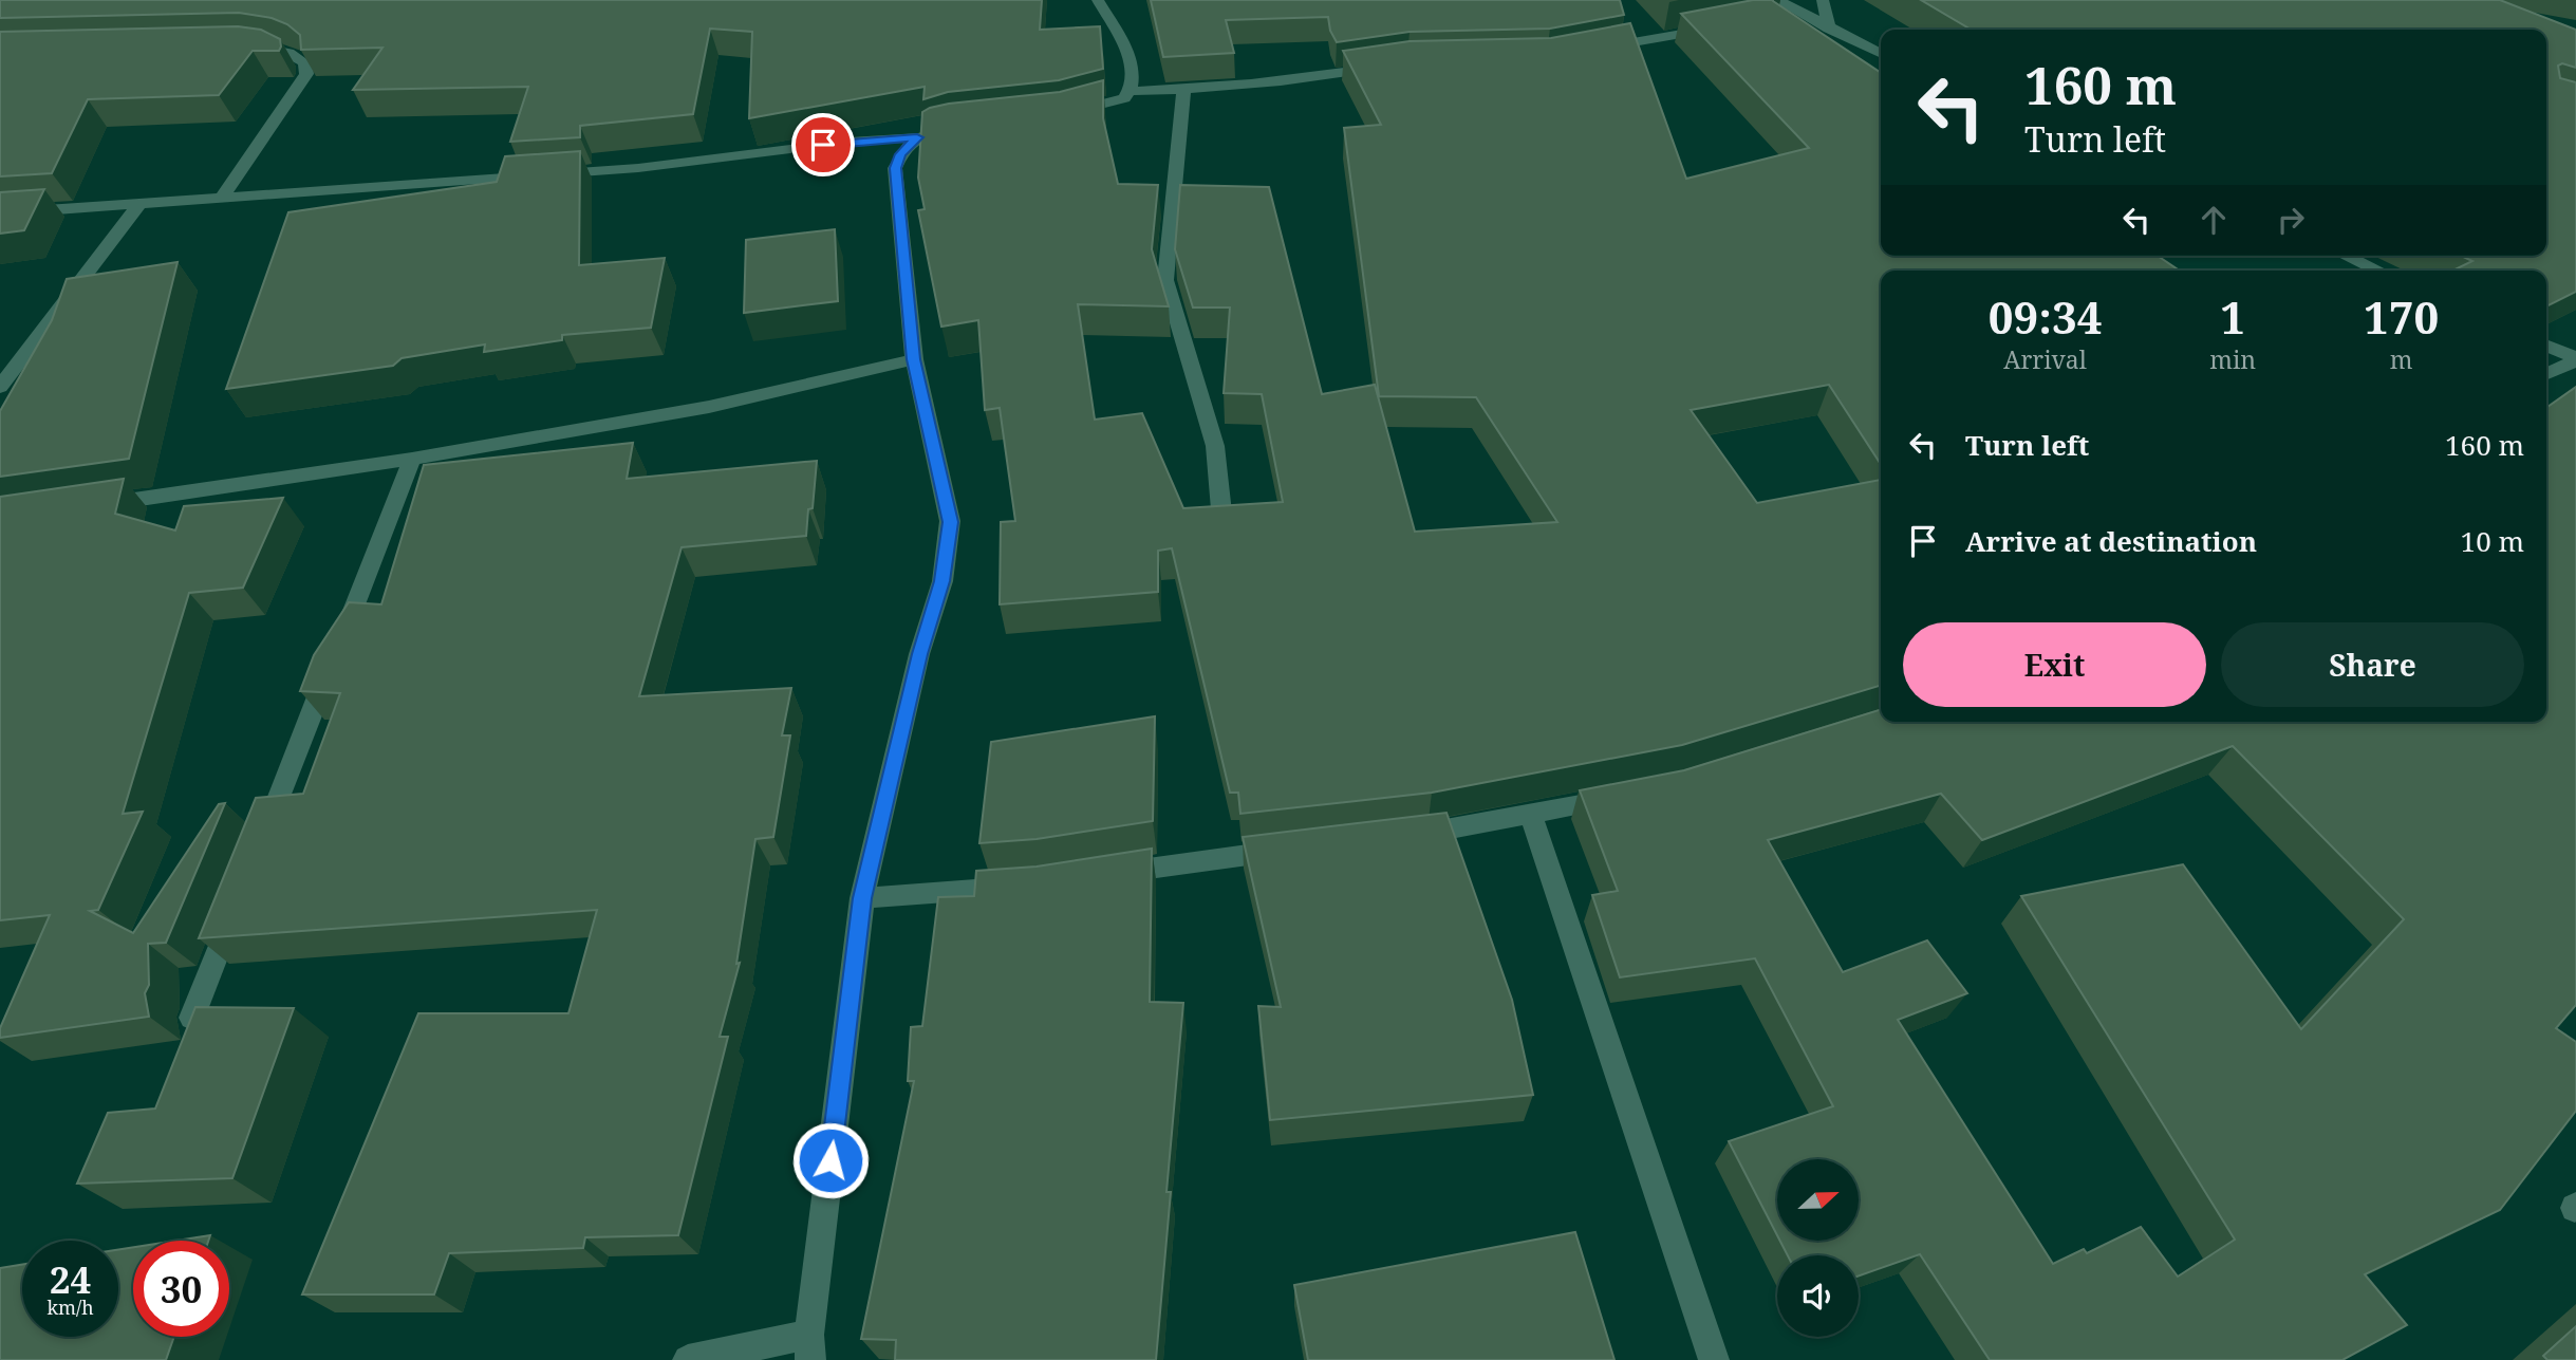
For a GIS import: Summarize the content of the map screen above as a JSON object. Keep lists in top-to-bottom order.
{
  "north": "right",
  "page": {
    "turn": ["160 m", "Turn left"],
    "eta": [
      "09:34",
      "Arrival",
      "1",
      "min",
      "170",
      "m"
    ],
    "list": [
      {
        "name": "Turn left",
        "value": "160 m"
      },
      {
        "name": "Arrive at destination",
        "value": "10 m"
      }
    ],
    "buttons": ["Exit", "Share"],
    "speed": "24 km/h",
    "limit": "30"
  }
}
